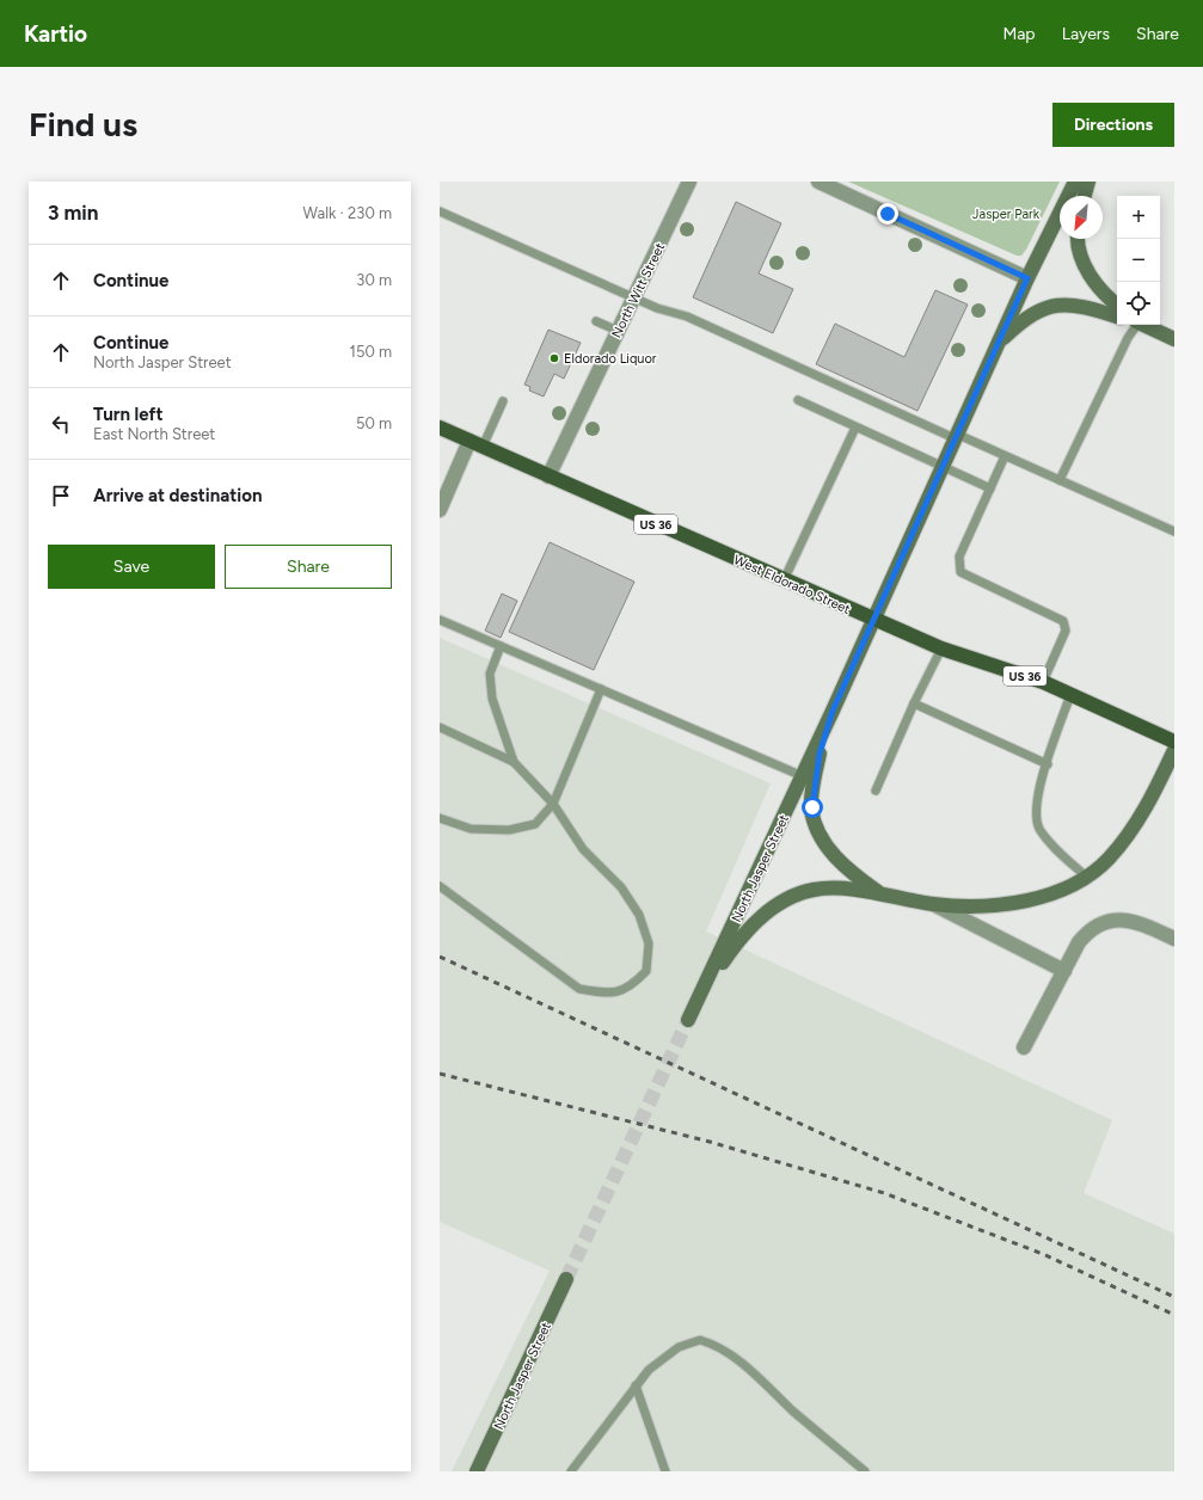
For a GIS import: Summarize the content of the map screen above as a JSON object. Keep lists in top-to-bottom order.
{
  "streets": {
    "main road": ["US 36", "West Eldorado Street"],
    "street": ["North Witt Street", "North Jasper Street"]
  },
  "crossings": [
    ["North Witt Street", "West Eldorado Street"],
    ["West Eldorado Street", "North Jasper Street"]
  ],
  "parks": ["Jasper Park"],
  "places": ["Eldorado Liquor"],
  "north": "bottom left",
  "page": {
    "header": "Kartio",
    "nav": ["Map", "Layers", "Share"],
    "buttons": [
      "Directions",
      ["Save", "Share"]
    ],
    "title": "Find us",
    "heading": ["3 min", "Walk · 230 m"],
    "map_buttons": ["+", "−"],
    "list": [
      ["Continue", "30 m"],
      ["Continue", "North Jasper Street", "150 m"],
      ["Turn left", "East North Street", "50 m"],
      "Arrive at destination"
    ]
  }
}
